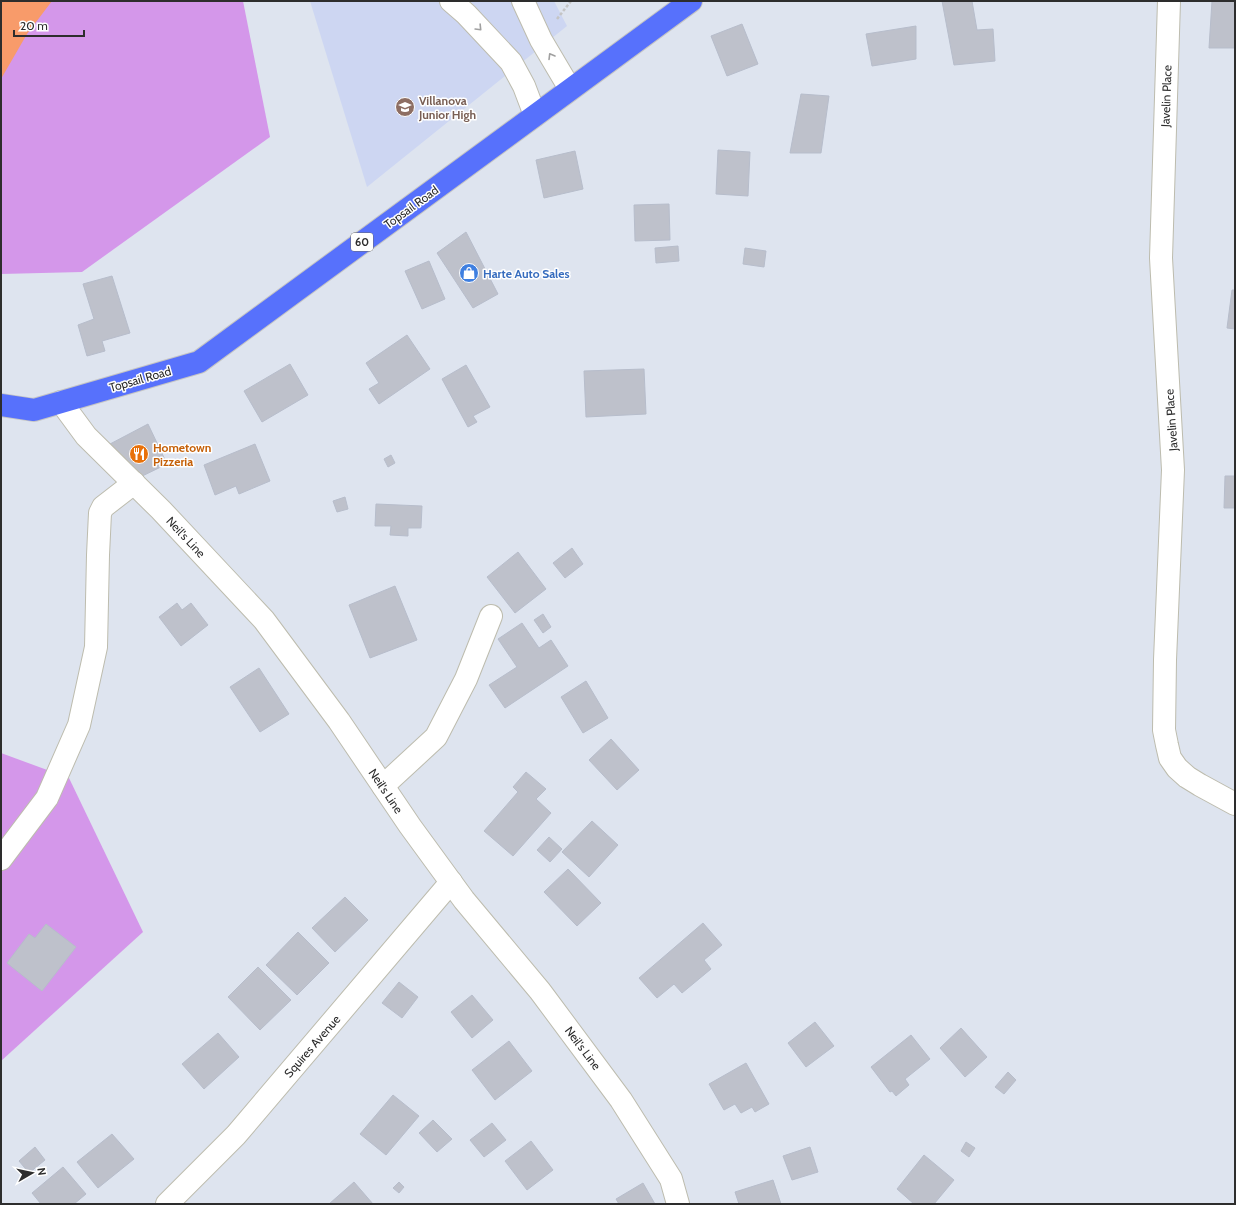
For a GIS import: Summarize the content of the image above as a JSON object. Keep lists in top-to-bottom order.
{
  "streets": {
    "main road": ["Topsail Road", "60"],
    "street": ["Javelin Place", "Neil's Line", "Squires Avenue"]
  },
  "crossings": [
    ["Topsail Road", "Neil's Line"],
    ["Neil's Line", "Squires Avenue"]
  ],
  "places": {
    "school or university": ["Villanova Junior High"],
    "shop": ["Harte Auto Sales"],
    "restaurant": ["Hometown Pizzeria"]
  },
  "scale_bar": "20 m",
  "north": "right"
}
